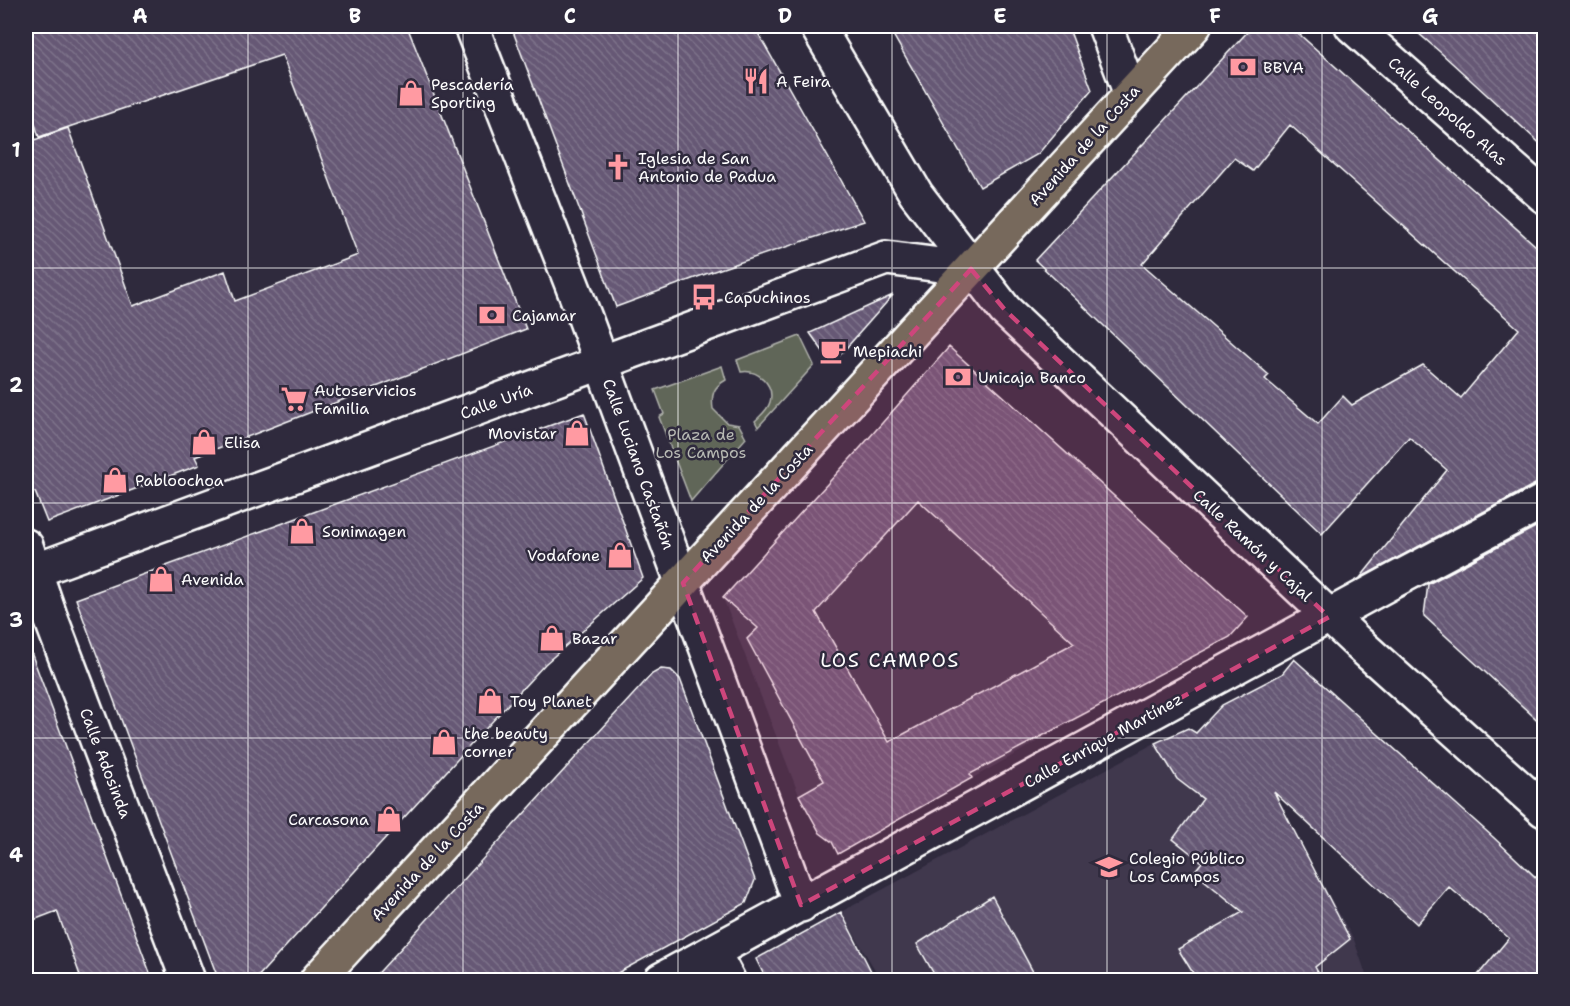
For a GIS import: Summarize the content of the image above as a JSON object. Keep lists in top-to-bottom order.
{
  "streets": {
    "main road": ["Avenida de la Costa"],
    "street": [
      "Calle Leopoldo Alas",
      "Calle Uría",
      "Calle Luciano Castañón",
      "Calle Ramón y Cajal",
      "Calle Enrique Martínez",
      "Calle Adosinda"
    ]
  },
  "crossings": [
    ["Avenida de la Costa", "Calle Uría"],
    ["Avenida de la Costa", "Calle Luciano Castañón"],
    ["Avenida de la Costa", "Calle Ramón y Cajal"],
    ["Calle Uría", "Calle Luciano Castañón"],
    ["Calle Uría", "Calle Ramón y Cajal"],
    ["Calle Uría", "Calle Adosinda"],
    ["Calle Luciano Castañón", "Calle Enrique Martínez"],
    ["Calle Ramón y Cajal", "Calle Enrique Martínez"]
  ],
  "districts": ["LOS CAMPOS"],
  "parks": ["Plaza de Los Campos"],
  "places": {
    "bank": ["BBVA", "Cajamar", "Unicaja Banco"],
    "restaurant": ["A Feira"],
    "shop": [
      "Pescadería Sporting",
      "Movistar",
      "Elisa",
      "Pabloochoa",
      "Sonimagen",
      "Vodafone",
      "Avenida",
      "Bazar",
      "Toy Planet",
      "the beauty corner",
      "Carcasona"
    ],
    "church": ["Iglesia de San Antonio de Padua"],
    "bus stop": ["Capuchinos"],
    "cafe": ["Mepiachi"],
    "supermarket": ["Autoservicios Familia"],
    "school or university": ["Colegio Público Los Campos"]
  },
  "grid": {
    "columns": [
      "A",
      "B",
      "C",
      "D",
      "E",
      "F",
      "G"
    ],
    "rows": [
      "1",
      "2",
      "3",
      "4"
    ]
  }
}
